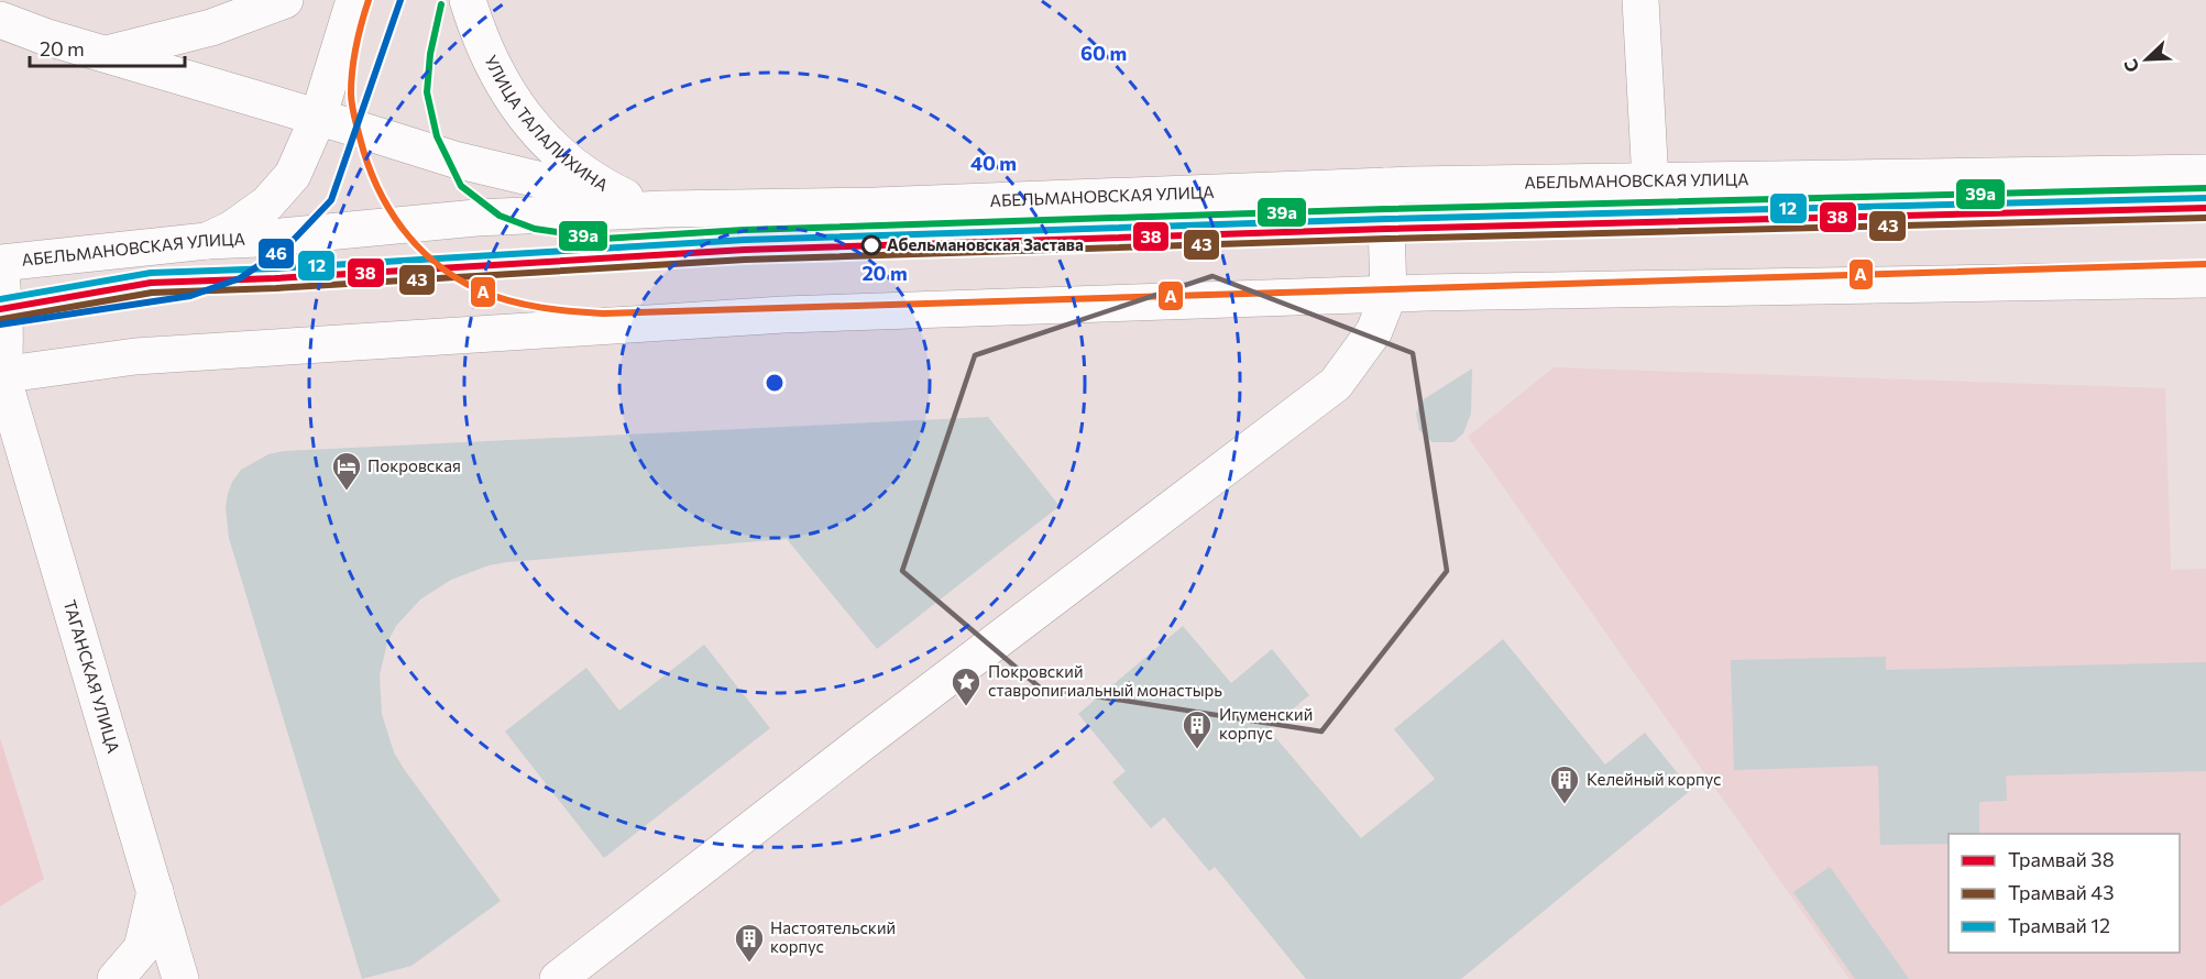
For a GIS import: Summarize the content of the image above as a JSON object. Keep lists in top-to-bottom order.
{
  "streets": {
    "main road": ["УЛИЦА ТАЛАЛИХИНА", "АБЕЛЬМАНОВСКАЯ УЛИЦА", "ТАГАНСКАЯ УЛИЦА"]
  },
  "crossings": [
    ["УЛИЦА ТАЛАЛИХИНА", "АБЕЛЬМАНОВСКАЯ УЛИЦА"]
  ],
  "places": {
    "other": ["Абельмановская Застава"],
    "hotel": ["Покровская"],
    "place": ["Покровский ставропигиальный монастырь"],
    "building": ["Игуменский корпус", "Келейный корпус", "Настоятельский корпус"]
  },
  "lines": [
    "transit line А",
    "transit line 46",
    "transit line 39а",
    "tram line 12",
    "tram line 38",
    "tram line 43"
  ],
  "legend": ["Трамвай 38", "Трамвай 43", "Трамвай 12"],
  "scale_bar": "20 m",
  "north": "bottom left",
  "rings": ["60 m", "40 m", "20 m"]
}
